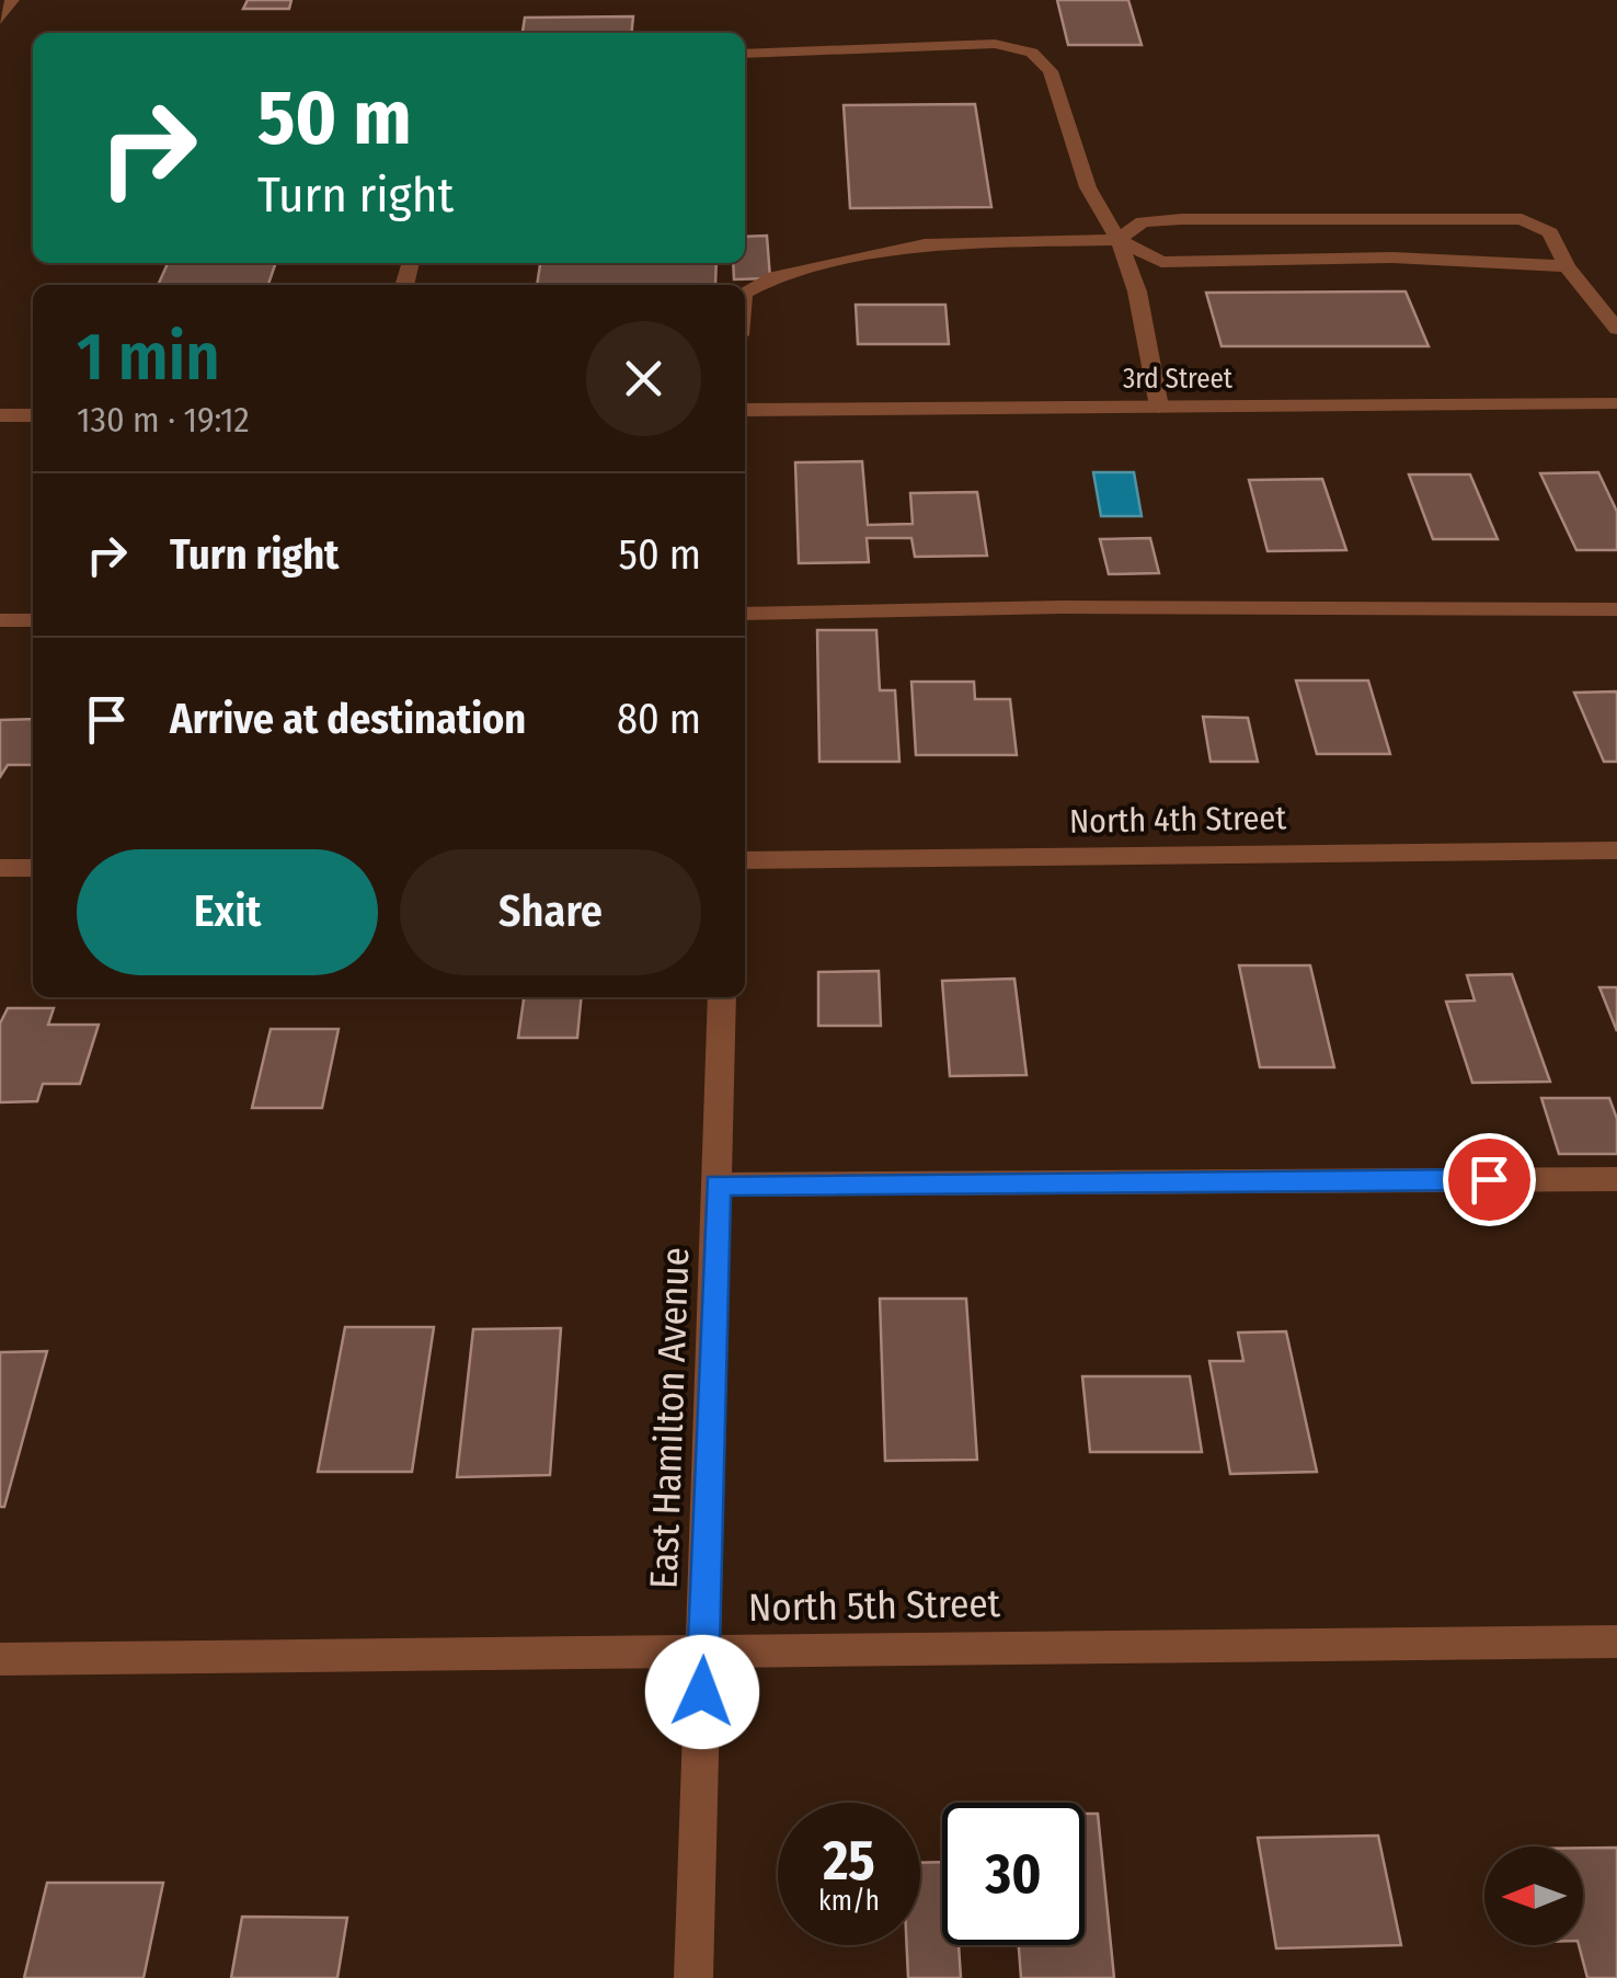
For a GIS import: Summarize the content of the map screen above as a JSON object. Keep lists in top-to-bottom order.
{
  "streets": {
    "street": [
      "3rd Street",
      "North 4th Street",
      "East Hamilton Avenue",
      "North 5th Street"
    ]
  },
  "crossings": [
    ["East Hamilton Avenue", "North 5th Street"]
  ],
  "north": "left",
  "page": {
    "turn": ["50 m", "Turn right"],
    "heading": ["1 min", "130 m · 19:12"],
    "list": [
      {
        "name": "Turn right",
        "value": "50 m"
      },
      {
        "name": "Arrive at destination",
        "value": "80 m"
      }
    ],
    "buttons": ["Exit", "Share"],
    "speed": "25 km/h",
    "limit": "30"
  }
}
